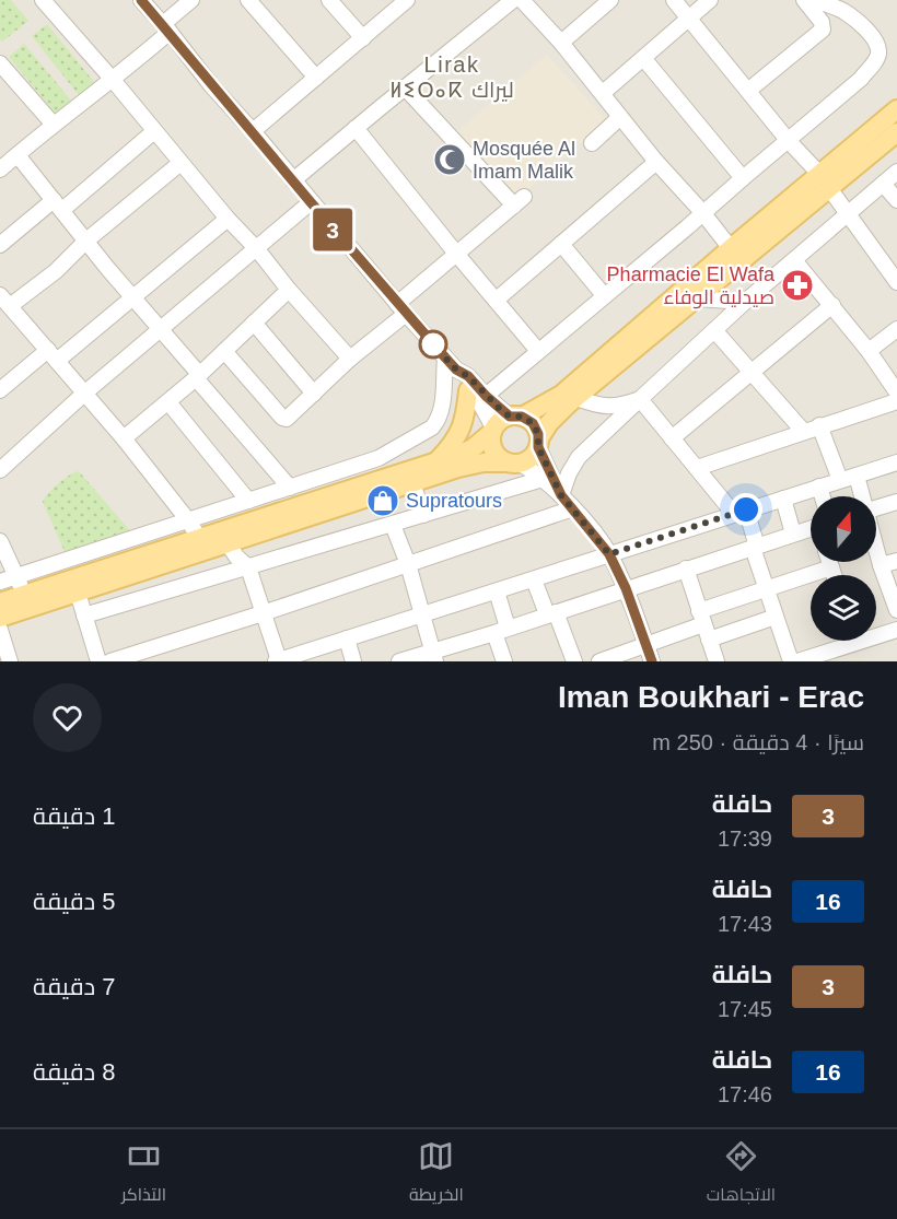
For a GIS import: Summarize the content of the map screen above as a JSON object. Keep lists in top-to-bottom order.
{
  "districts": ["Lirak ⵍⵉⵔⴰⴽ ليراك"],
  "places": {
    "mosque": ["Mosquée Al Imam Malik"],
    "pharmacy": ["Pharmacie El Wafa صيدلية الوفاء"],
    "shop": ["Supratours"]
  },
  "lines": ["bus line 3"],
  "north": "top",
  "page": {
    "on_map": "3",
    "heading": ["Iman Boukhari - Erac", "سيرًا · 4 دقيقة · 250 m"],
    "list": [
      {
        "mark": "3",
        "name": "حافلة",
        "note": "17:39",
        "value": "1 دقيقة"
      },
      {
        "mark": "16",
        "name": "حافلة",
        "note": "17:43",
        "value": "5 دقيقة"
      },
      {
        "mark": "3",
        "name": "حافلة",
        "note": "17:45",
        "value": "7 دقيقة"
      },
      {
        "mark": "16",
        "name": "حافلة",
        "note": "17:46",
        "value": "8 دقيقة"
      }
    ],
    "tabs": ["الاتجاهات", "الخريطة", "التذاكر"]
  }
}
